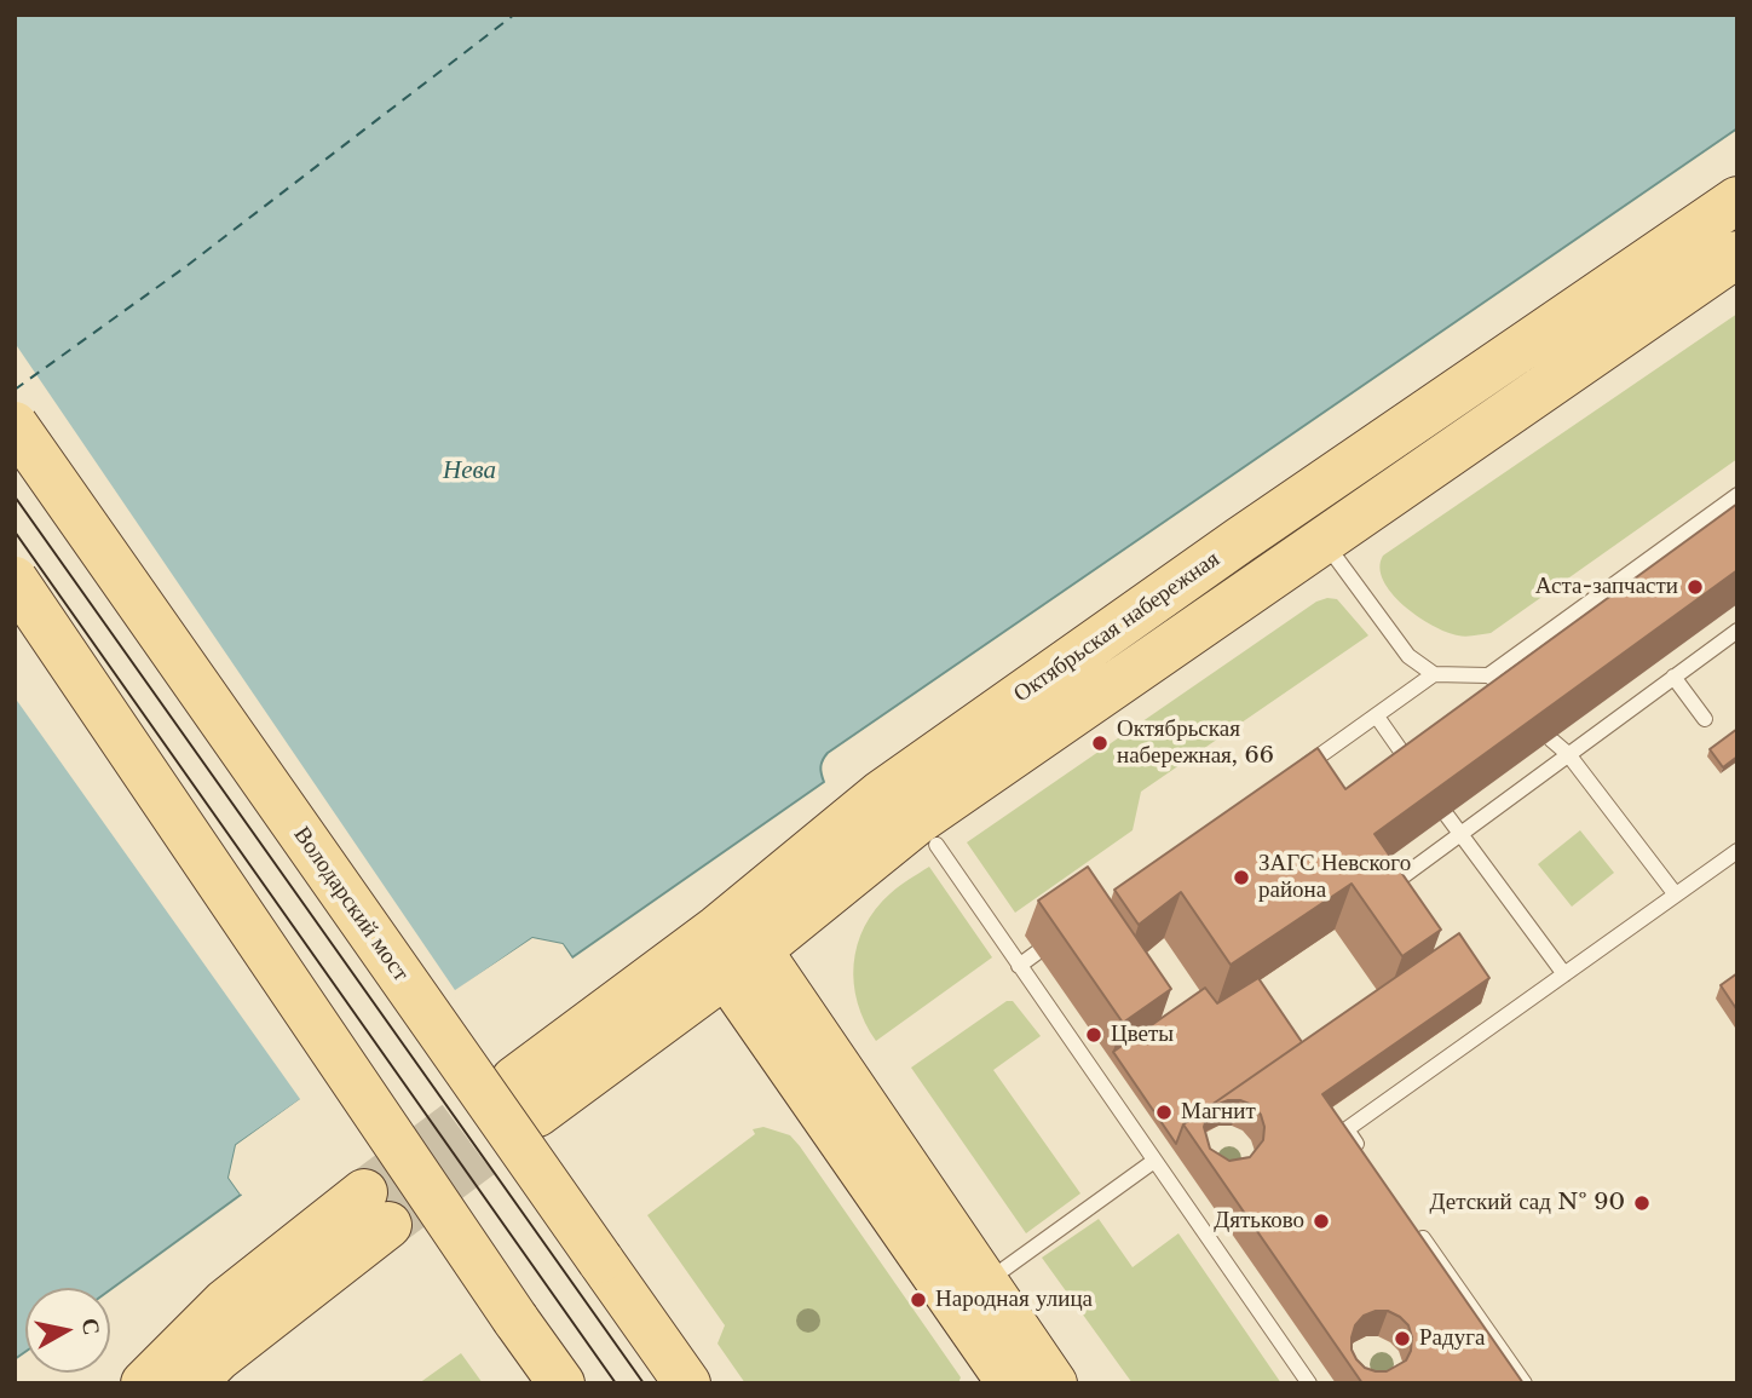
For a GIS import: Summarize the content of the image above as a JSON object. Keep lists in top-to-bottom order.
{
  "streets": {
    "main road": ["Октябрьская набережная", "Володарский мост"]
  },
  "water": ["Нева"],
  "places": [
    "Аста-запчасти",
    "Октябрьская набережная, 66",
    "ЗАГС Невского района",
    "Цветы",
    "Магнит",
    "Детский сад № 90",
    "Дятьково",
    "Народная улица",
    "Радуга"
  ],
  "north": "right"
}
